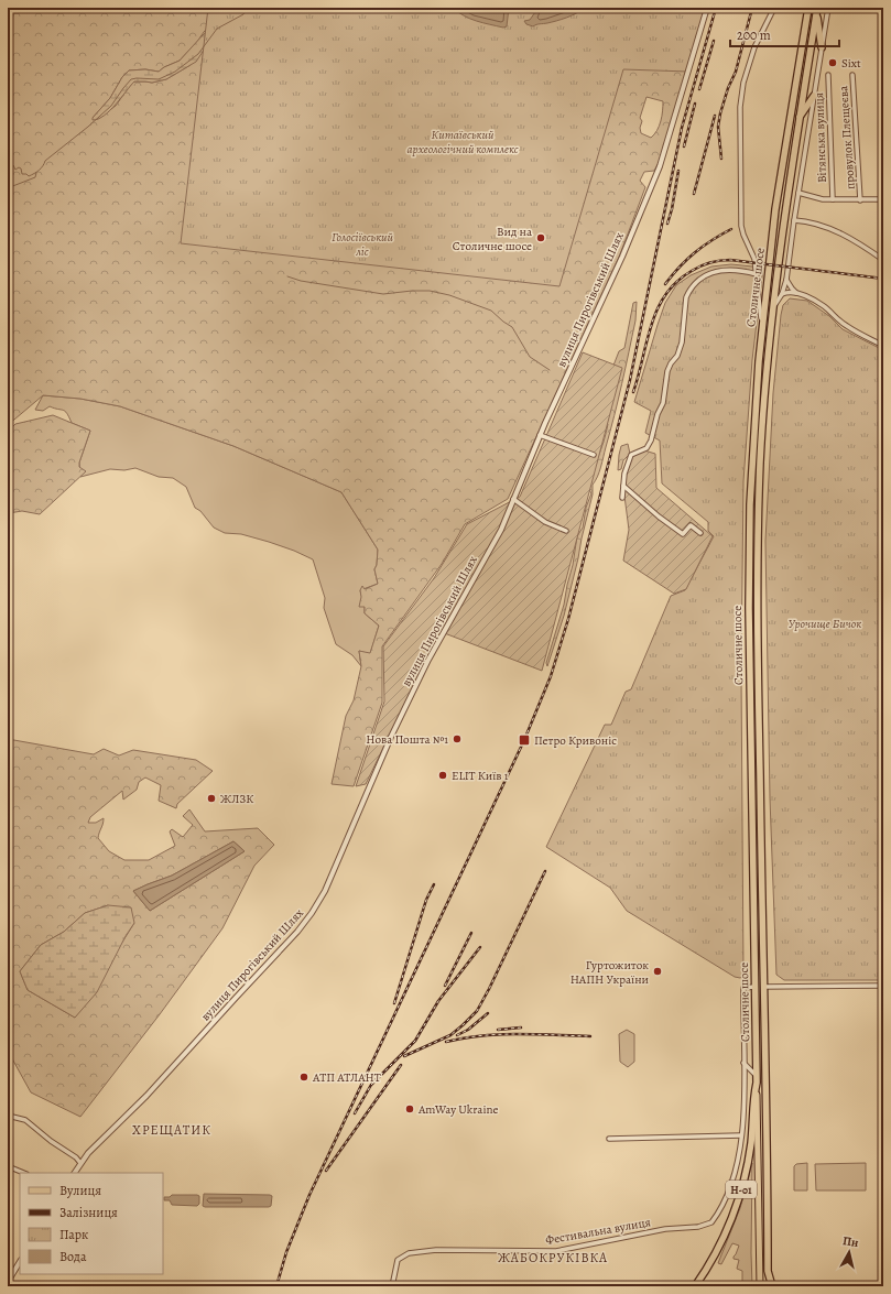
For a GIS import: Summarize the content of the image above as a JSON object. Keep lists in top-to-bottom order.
{
  "streets": {
    "highway": ["Столичне шосе", "Н-01"],
    "street": [
      "Вітянська вулиця",
      "провулок Плещеєва",
      "вулиця Пирогівський Шлях",
      "Фестивальна вулиця"
    ]
  },
  "crossings": [
    ["Столичне шосе", "Н-01"],
    ["Столичне шосе", "Фестивальна вулиця"]
  ],
  "districts": ["ХРЕЩАТИК", "ЖАБОКРУКІВКА"],
  "parks": ["Китаївський археологічний комплекс", "Голосіївський ліс", "Урочище Бичок"],
  "places": {
    "other": [
      "Sixt",
      "Вид на Столичне шосе",
      "Нова Пошта №1",
      "ELIT Київ 1",
      "ЖЛЗК",
      "Гуртожиток НАПН України",
      "АТП АТЛАНТ",
      "AmWay Ukraine"
    ],
    "transit": ["Петро Кривоніс"]
  },
  "legend": [
    "Вулиця",
    "Залізниця",
    "Парк",
    "Вода"
  ],
  "scale_bar": "200 m",
  "north": "top"
}
